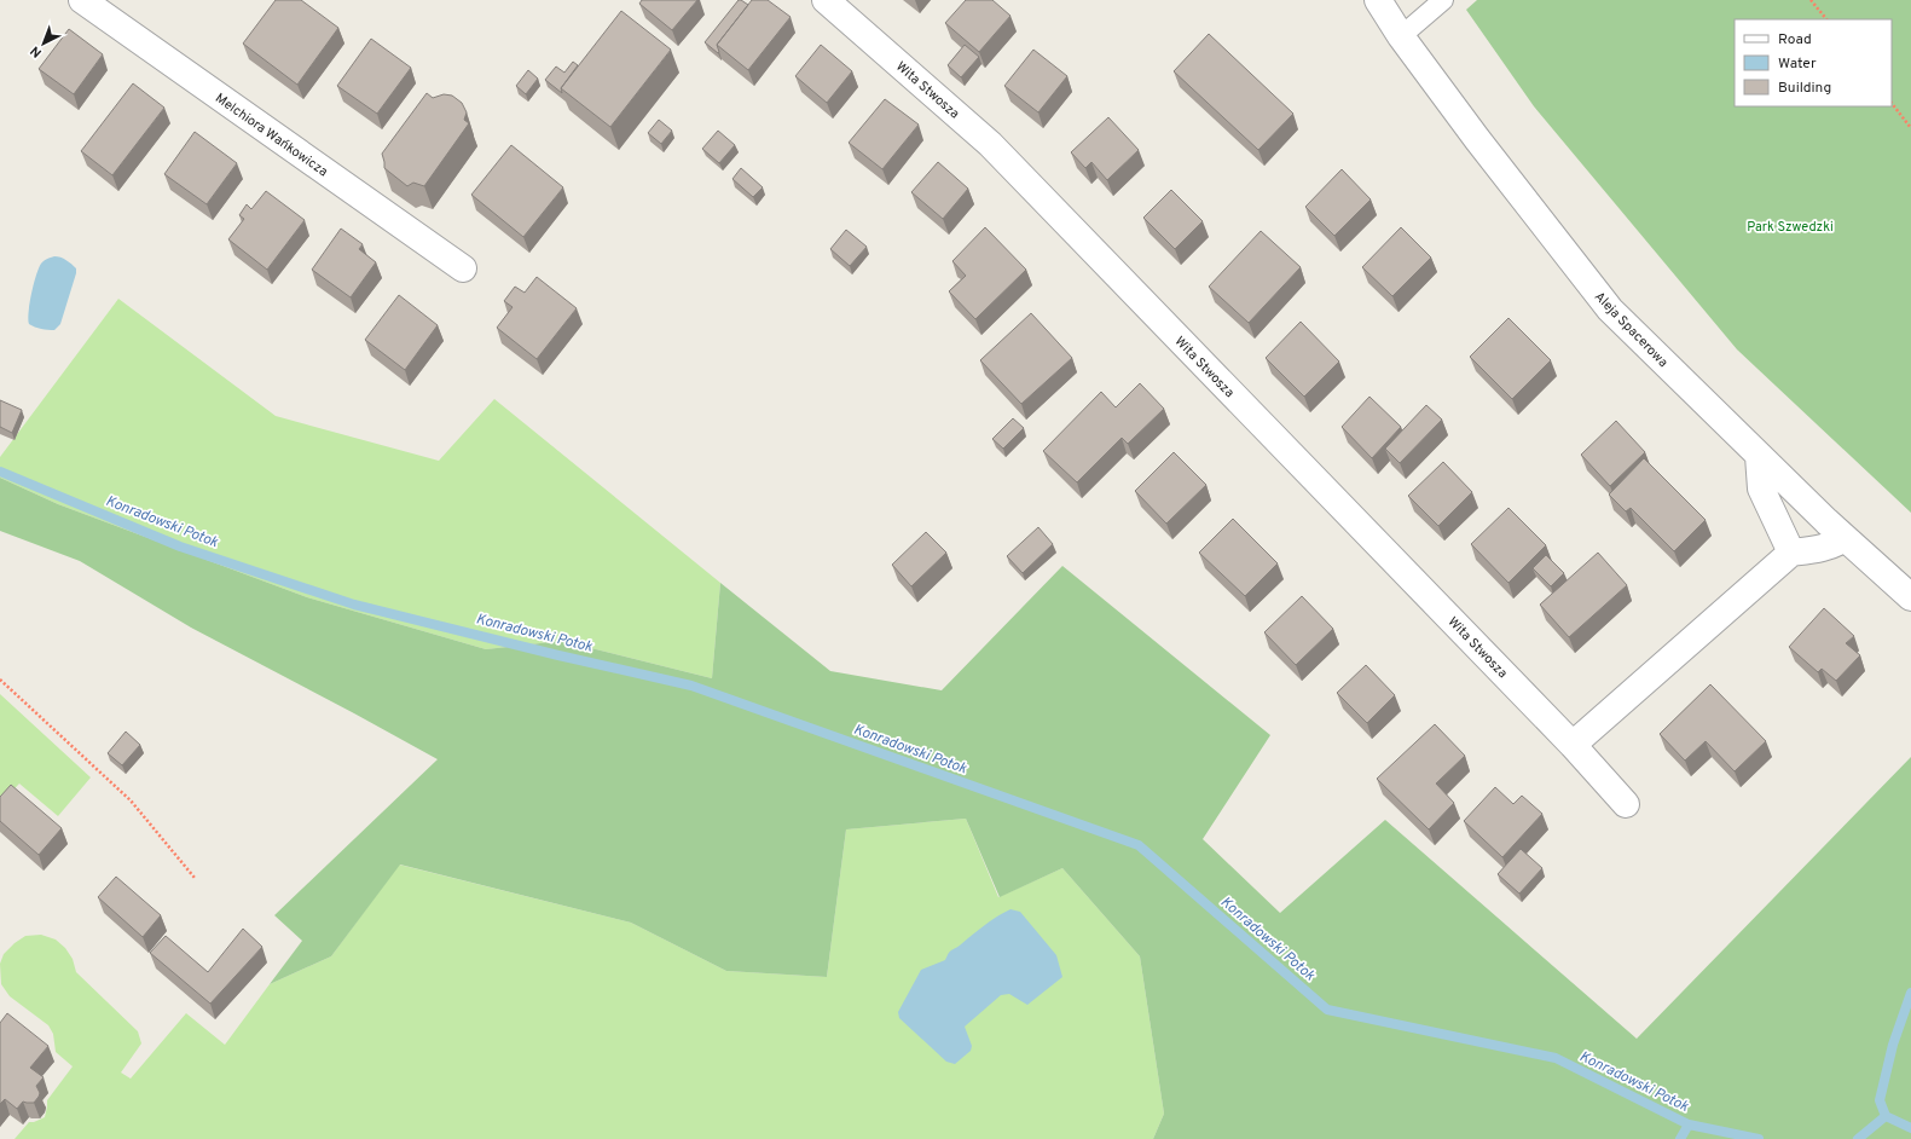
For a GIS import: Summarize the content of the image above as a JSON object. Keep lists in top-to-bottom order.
{
  "streets": {
    "street": ["Wita Stwosza", "Melchiora Wańkowicza", "Aleja Spacerowa"]
  },
  "water": ["Konradowski Potok"],
  "parks": ["Park Szwedzki"],
  "legend": ["Road", "Water", "Building"],
  "north": "bottom left"
}
